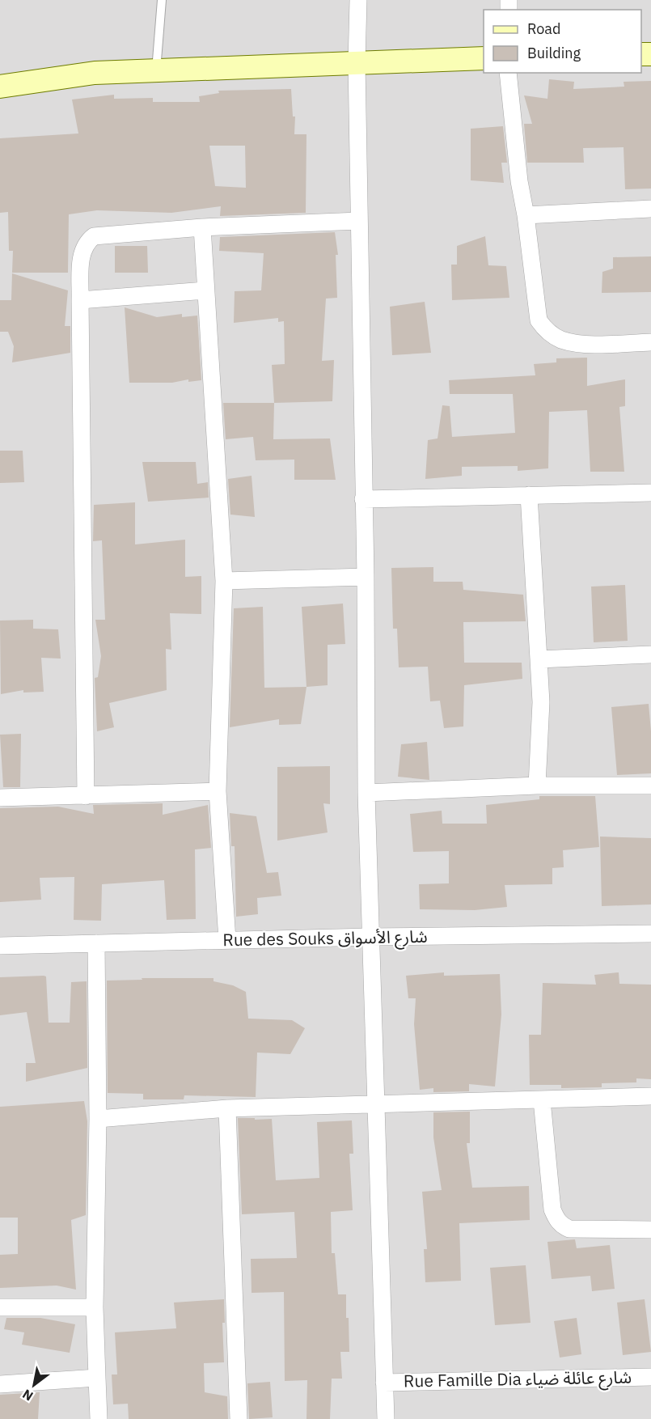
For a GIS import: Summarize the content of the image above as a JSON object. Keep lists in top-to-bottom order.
{
  "streets": {
    "street": ["Rue des Souks شارع الأسواق", "Rue Famille Dia شارع عائلة ضياء"]
  },
  "legend": ["Road", "Building"],
  "north": "bottom left"
}
